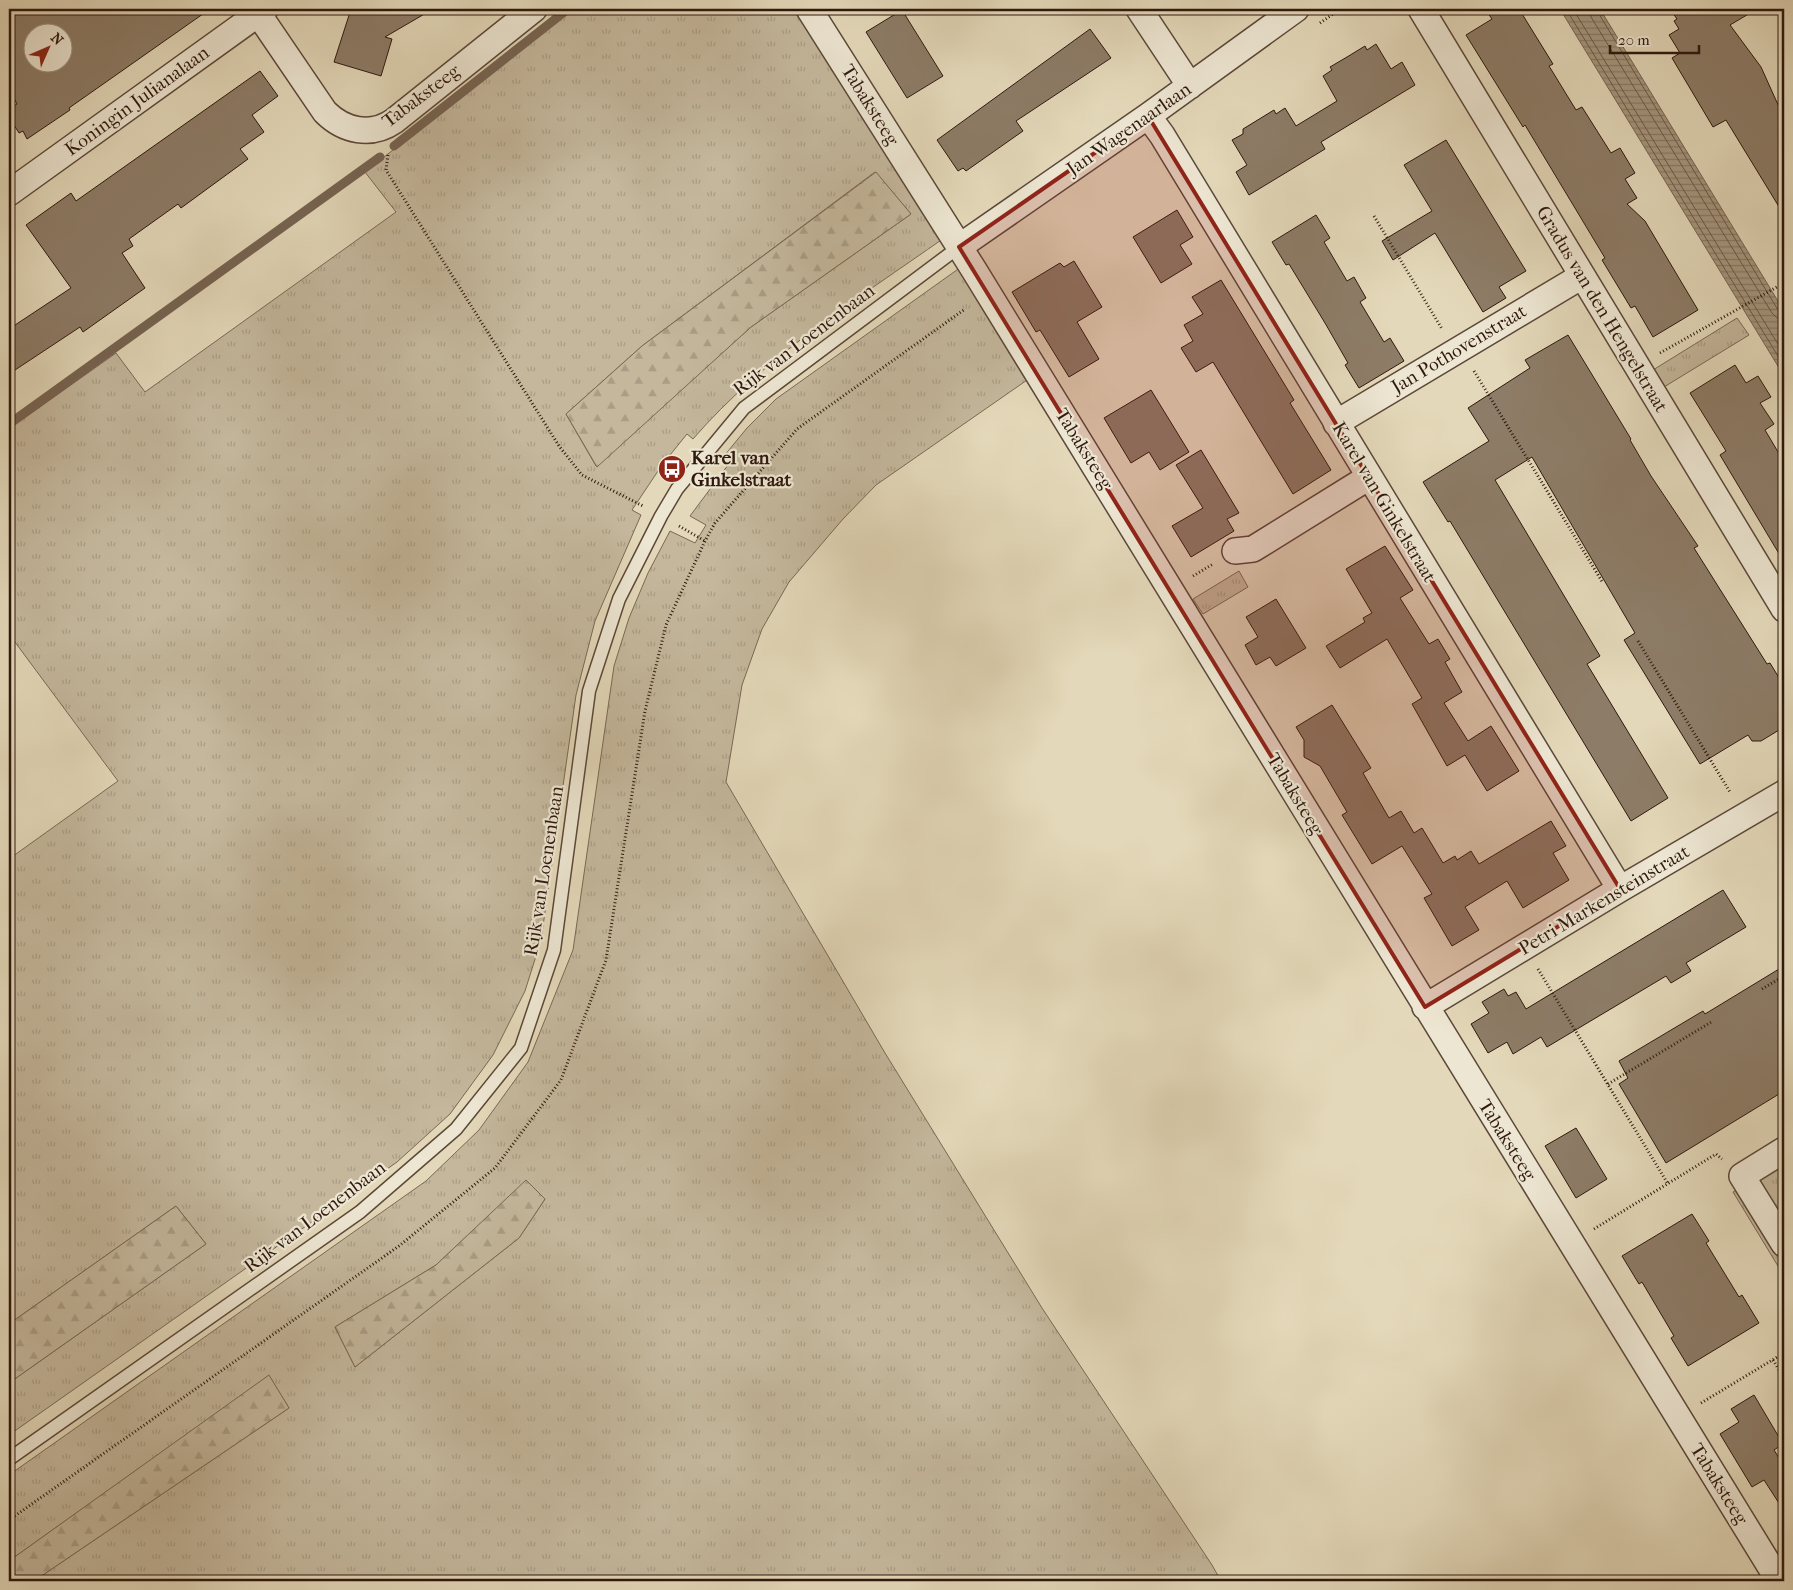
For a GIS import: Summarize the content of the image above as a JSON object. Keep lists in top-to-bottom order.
{
  "streets": {
    "street": [
      "Tabaksteeg",
      "Koningin Julianalaan",
      "Jan Wagenaarlaan",
      "Gradus van den Hengelstraat",
      "Jan Pothovenstraat",
      "Karel van Ginkelstraat",
      "Petri Markensteinstraat"
    ],
    "lane": ["Rijk van Loenenbaan"]
  },
  "crossings": [
    ["Tabaksteeg", "Koningin Julianalaan"],
    ["Tabaksteeg", "Jan Wagenaarlaan"],
    ["Tabaksteeg", "Rijk van Loenenbaan"],
    ["Tabaksteeg", "Petri Markensteinstraat"],
    ["Jan Wagenaarlaan", "Rijk van Loenenbaan"],
    ["Jan Wagenaarlaan", "Karel van Ginkelstraat"],
    ["Gradus van den Hengelstraat", "Jan Pothovenstraat"],
    ["Jan Pothovenstraat", "Karel van Ginkelstraat"],
    ["Karel van Ginkelstraat", "Petri Markensteinstraat"]
  ],
  "places": {
    "bus stop": ["Karel van Ginkelstraat"]
  },
  "scale_bar": "20 m",
  "north": "top right"
}
